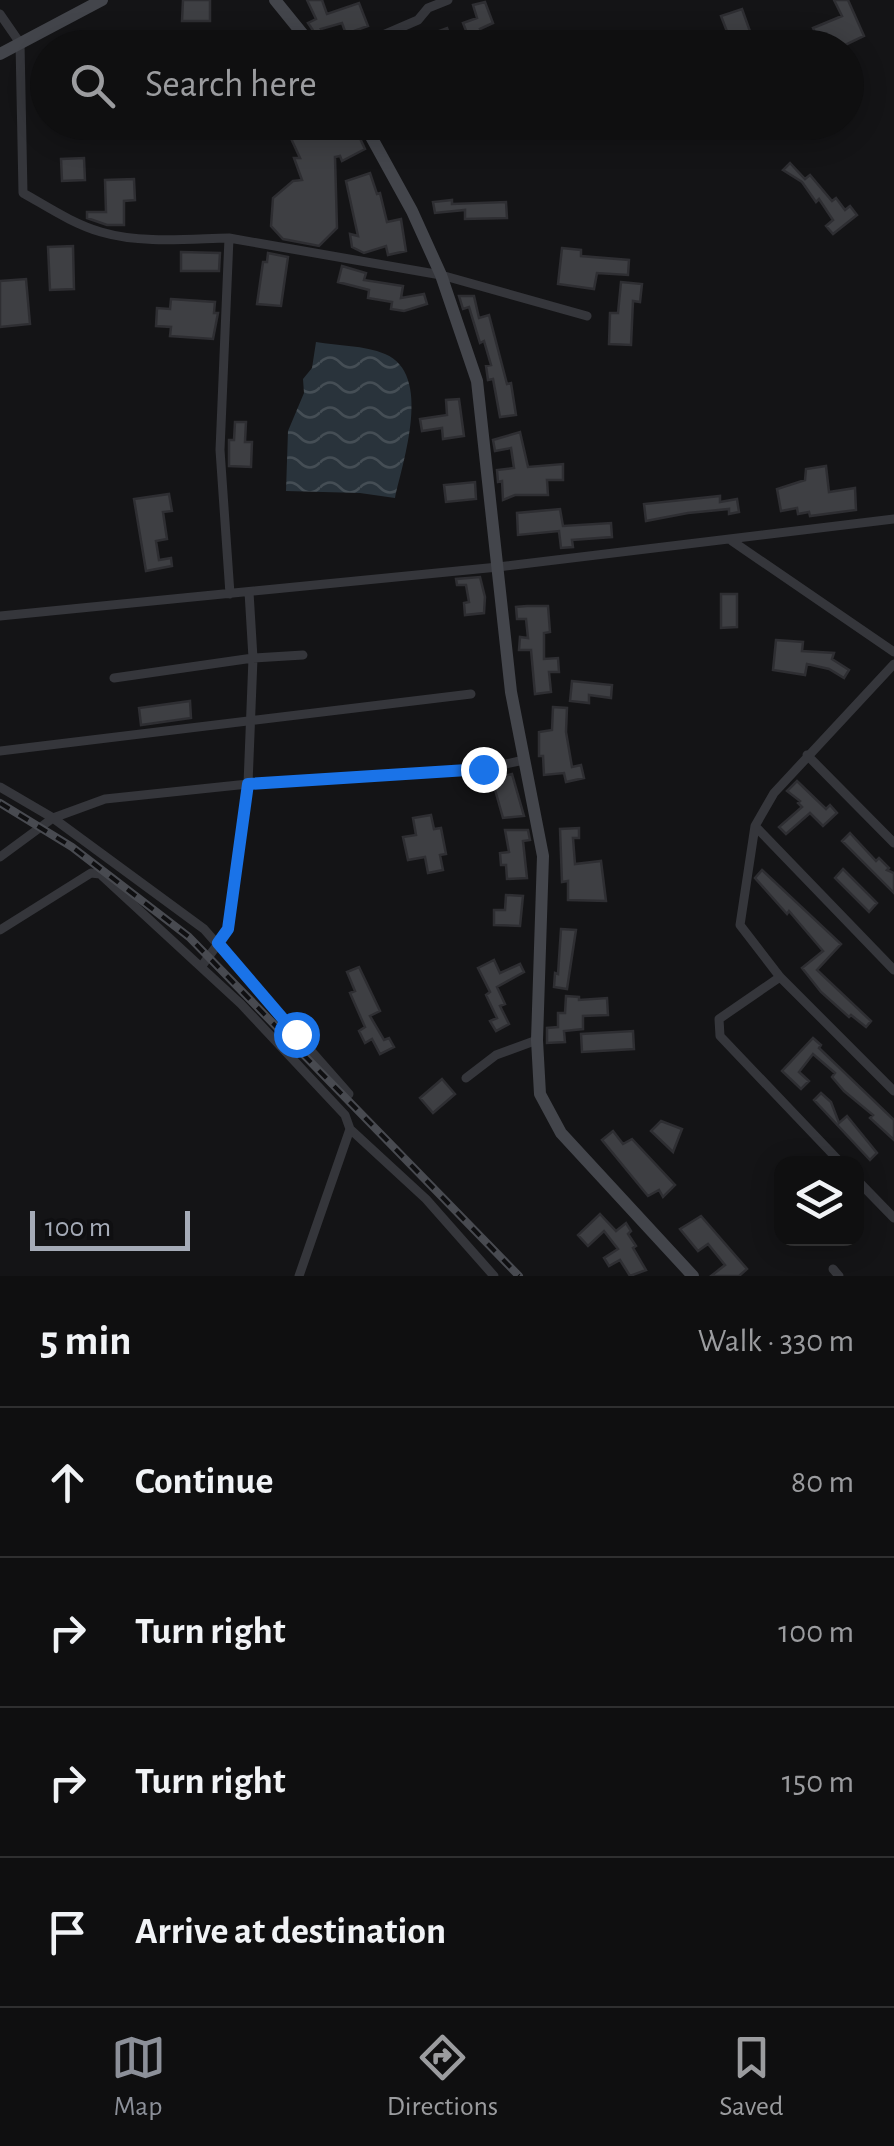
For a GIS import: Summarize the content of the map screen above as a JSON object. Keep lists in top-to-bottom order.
{
  "scale_bar": "100 m",
  "page": {
    "search": "Search here",
    "scale": "100 m",
    "heading": ["5 min", "Walk · 330 m"],
    "list": [
      ["Continue", "80 m"],
      ["Turn right", "100 m"],
      ["Turn right", "150 m"],
      "Arrive at destination"
    ],
    "nav": ["Map", "Directions", "Saved"]
  }
}
